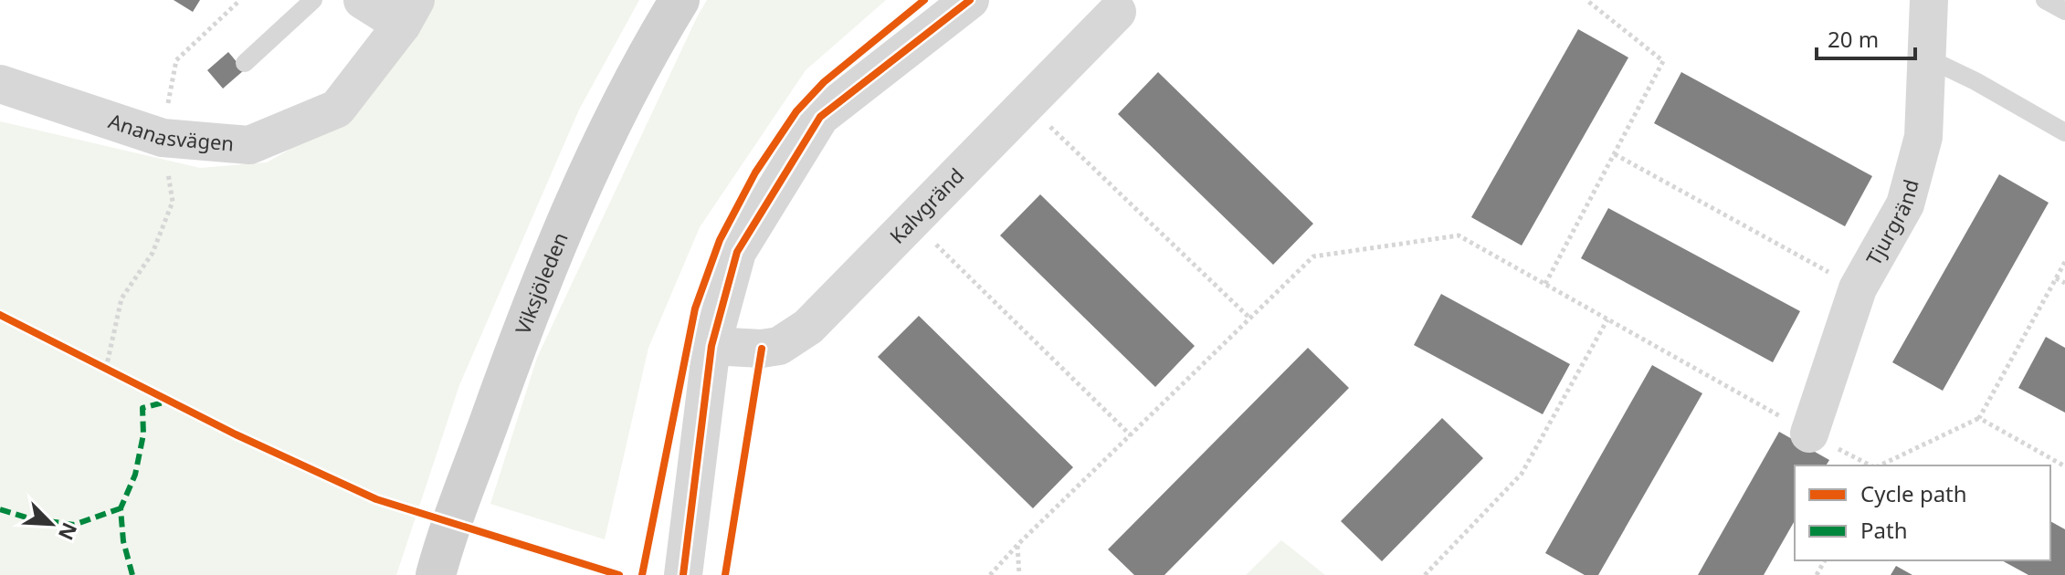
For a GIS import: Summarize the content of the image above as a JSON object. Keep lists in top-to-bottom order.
{
  "streets": {
    "main road": ["Viksjöleden"],
    "street": ["Ananasvägen", "Kalvgränd", "Tjurgränd"]
  },
  "legend": ["Cycle path", "Path"],
  "scale_bar": "20 m",
  "north": "bottom right"
}
